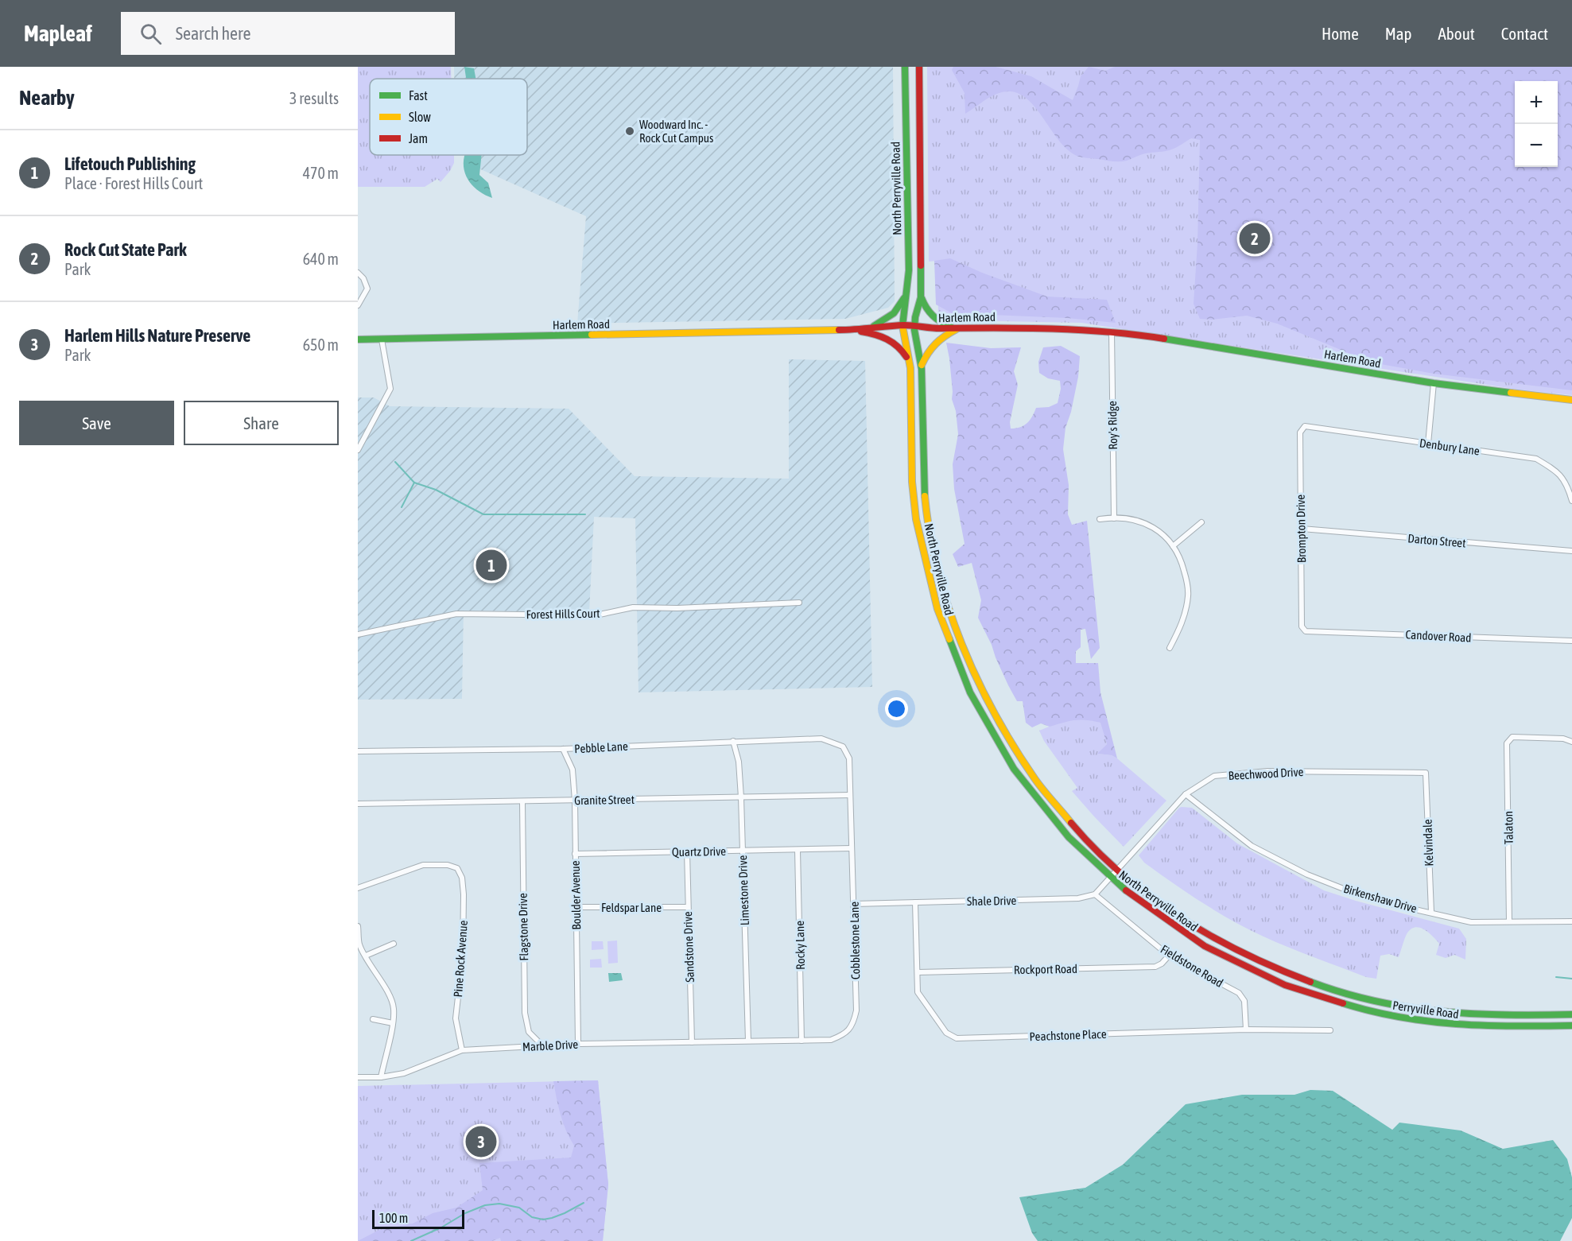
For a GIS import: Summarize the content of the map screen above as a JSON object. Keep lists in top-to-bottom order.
{
  "streets": {
    "main road": ["North Perryville Road", "Harlem Road", "Perryville Road"],
    "street": [
      "Roy's Ridge",
      "Denbury Lane",
      "Brompton Drive",
      "Darton Street",
      "Forest Hills Court",
      "Candover Road",
      "Pebble Lane",
      "Beechwood Drive",
      "Granite Street",
      "Talaton",
      "Kelvindale",
      "Quartz Drive",
      "Limestone Drive",
      "Boulder Avenue",
      "Birkenshaw Drive",
      "Shale Drive",
      "Feldspar Lane",
      "Flagstone Drive",
      "Cobblestone Lane",
      "Rocky Lane",
      "Sandstone Drive",
      "Pine Rock Avenue",
      "Fieldstone Road",
      "Rockport Road",
      "Peachstone Place",
      "Marble Drive"
    ]
  },
  "crossings": [
    ["North Perryville Road", "Harlem Road"],
    ["North Perryville Road", "Beechwood Drive"],
    ["North Perryville Road", "Perryville Road"],
    ["Harlem Road", "Roy's Ridge"],
    ["Denbury Lane", "Brompton Drive"],
    ["Brompton Drive", "Darton Street"],
    ["Brompton Drive", "Candover Road"],
    ["Pebble Lane", "Limestone Drive"],
    ["Pebble Lane", "Boulder Avenue"],
    ["Pebble Lane", "Cobblestone Lane"],
    ["Beechwood Drive", "Kelvindale"],
    ["Beechwood Drive", "Birkenshaw Drive"],
    ["Granite Street", "Limestone Drive"],
    ["Granite Street", "Boulder Avenue"],
    ["Granite Street", "Flagstone Drive"],
    ["Granite Street", "Cobblestone Lane"],
    ["Talaton", "Birkenshaw Drive"],
    ["Kelvindale", "Birkenshaw Drive"],
    ["Quartz Drive", "Limestone Drive"],
    ["Quartz Drive", "Boulder Avenue"],
    ["Quartz Drive", "Cobblestone Lane"],
    ["Quartz Drive", "Rocky Lane"],
    ["Quartz Drive", "Sandstone Drive"],
    ["Limestone Drive", "Cobblestone Lane"],
    ["Limestone Drive", "Marble Drive"],
    ["Boulder Avenue", "Feldspar Lane"],
    ["Boulder Avenue", "Marble Drive"],
    ["Shale Drive", "Cobblestone Lane"],
    ["Shale Drive", "Fieldstone Road"],
    ["Shale Drive", "Peachstone Place"],
    ["Feldspar Lane", "Sandstone Drive"],
    ["Flagstone Drive", "Marble Drive"],
    ["Cobblestone Lane", "Rocky Lane"],
    ["Cobblestone Lane", "Marble Drive"],
    ["Sandstone Drive", "Marble Drive"],
    ["Pine Rock Avenue", "Marble Drive"],
    ["Fieldstone Road", "Rockport Road"],
    ["Fieldstone Road", "Peachstone Place"],
    ["Rockport Road", "Peachstone Place"]
  ],
  "places": ["Woodward Inc. - Rock Cut Campus"],
  "legend": ["Fast", "Slow", "Jam"],
  "scale_bar": "100 m",
  "page": {
    "header": "Mapleaf",
    "search": "Search here",
    "nav": [
      "Home",
      "Map",
      "About",
      "Contact"
    ],
    "heading": ["Nearby", "3 results"],
    "map_buttons": ["+", "−"],
    "list": [
      {
        "mark": "1",
        "name": "Lifetouch Publishing",
        "note": "Place · Forest Hills Court",
        "value": "470 m"
      },
      {
        "mark": "2",
        "name": "Rock Cut State Park",
        "note": "Park",
        "value": "640 m"
      },
      {
        "mark": "3",
        "name": "Harlem Hills Nature Preserve",
        "note": "Park",
        "value": "650 m"
      }
    ],
    "pins": ["2", "1", "3"],
    "buttons": ["Save", "Share"],
    "scale": "100 m"
  }
}
